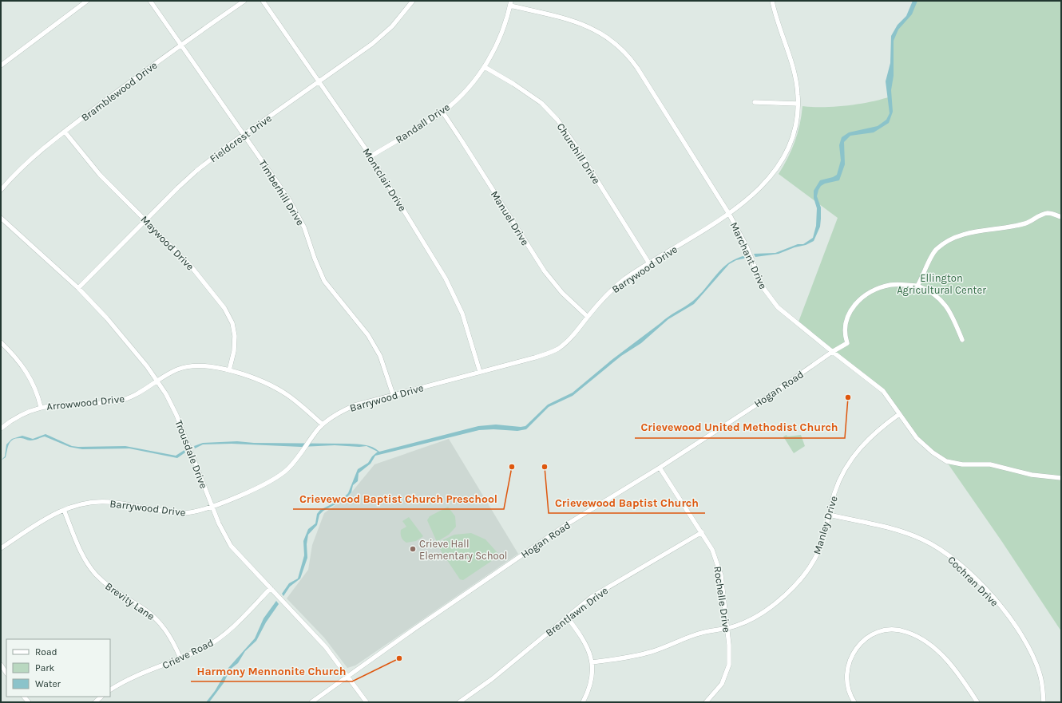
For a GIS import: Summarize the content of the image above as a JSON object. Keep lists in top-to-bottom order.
{
  "streets": {
    "street": [
      "Bramblewood Drive",
      "Randall Drive",
      "Fieldcrest Drive",
      "Churchill Drive",
      "Montclair Drive",
      "Timberhill Drive",
      "Manuel Drive",
      "Maywood Drive",
      "Marchant Drive",
      "Barrywood Drive",
      "Hogan Road",
      "Arrowwood Drive",
      "Trousdale Drive",
      "Manley Drive",
      "Cochran Drive",
      "Rochelle Drive",
      "Brevity Lane",
      "Brentlawn Drive",
      "Crieve Road"
    ]
  },
  "crossings": [
    ["Bramblewood Drive", "Timberhill Drive"],
    ["Bramblewood Drive", "Maywood Drive"],
    ["Randall Drive", "Churchill Drive"],
    ["Randall Drive", "Montclair Drive"],
    ["Randall Drive", "Manuel Drive"],
    ["Randall Drive", "Marchant Drive"],
    ["Fieldcrest Drive", "Montclair Drive"],
    ["Fieldcrest Drive", "Timberhill Drive"],
    ["Fieldcrest Drive", "Maywood Drive"],
    ["Fieldcrest Drive", "Trousdale Drive"],
    ["Churchill Drive", "Barrywood Drive"],
    ["Montclair Drive", "Barrywood Drive"],
    ["Timberhill Drive", "Barrywood Drive"],
    ["Manuel Drive", "Barrywood Drive"],
    ["Maywood Drive", "Arrowwood Drive"],
    ["Marchant Drive", "Barrywood Drive"],
    ["Marchant Drive", "Hogan Road"],
    ["Marchant Drive", "Manley Drive"],
    ["Barrywood Drive", "Arrowwood Drive"],
    ["Barrywood Drive", "Trousdale Drive"],
    ["Barrywood Drive", "Brevity Lane"],
    ["Hogan Road", "Trousdale Drive"],
    ["Hogan Road", "Rochelle Drive"],
    ["Arrowwood Drive", "Trousdale Drive"],
    ["Trousdale Drive", "Crieve Road"],
    ["Manley Drive", "Cochran Drive"],
    ["Manley Drive", "Rochelle Drive"],
    ["Rochelle Drive", "Brentlawn Drive"],
    ["Brevity Lane", "Crieve Road"]
  ],
  "parks": ["Ellington Agricultural Center"],
  "places": [
    "Crievewood United Methodist Church",
    "Crievewood Baptist Church Preschool",
    "Crievewood Baptist Church",
    "Crieve Hall Elementary School",
    "Harmony Mennonite Church"
  ],
  "legend": ["Road", "Park", "Water"]
}
